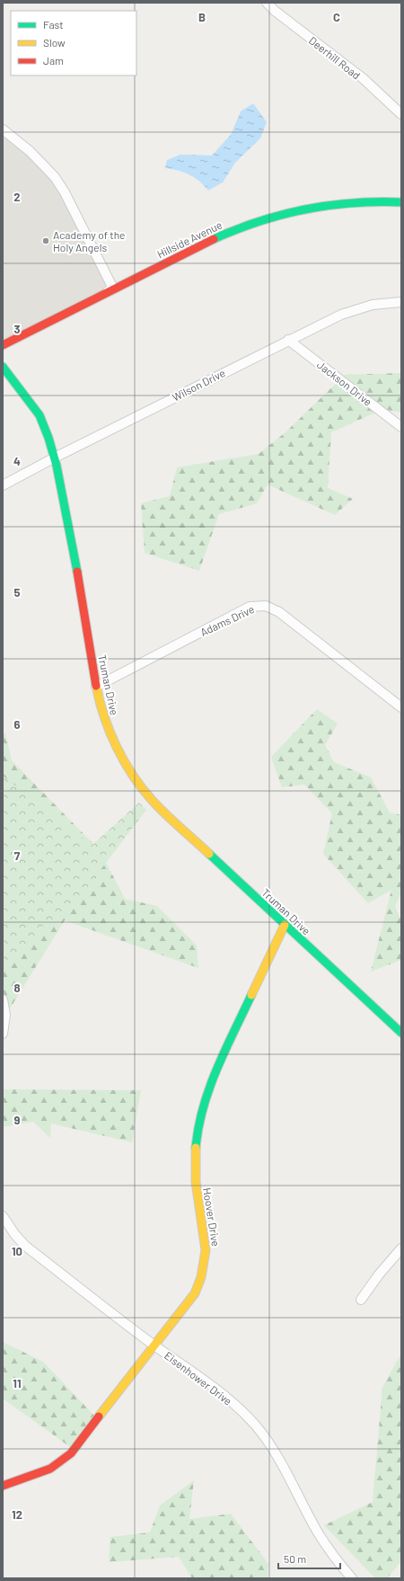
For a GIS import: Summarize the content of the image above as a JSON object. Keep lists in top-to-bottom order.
{
  "streets": {
    "street": [
      "Deerhill Road",
      "Hillside Avenue",
      "Jackson Drive",
      "Wilson Drive",
      "Adams Drive",
      "Truman Drive",
      "Hoover Drive",
      "Eisenhower Drive"
    ]
  },
  "crossings": [
    ["Jackson Drive", "Wilson Drive"],
    ["Wilson Drive", "Truman Drive"],
    ["Adams Drive", "Truman Drive"],
    ["Truman Drive", "Hoover Drive"],
    ["Hoover Drive", "Eisenhower Drive"]
  ],
  "places": ["Academy of the Holy Angels"],
  "legend": ["Fast", "Slow", "Jam"],
  "scale_bar": "50 m",
  "grid": {
    "columns": ["B", "C"],
    "rows": [
      "2",
      "3",
      "4",
      "5",
      "6",
      "7",
      "8",
      "9",
      "10",
      "11",
      "12"
    ]
  }
}
